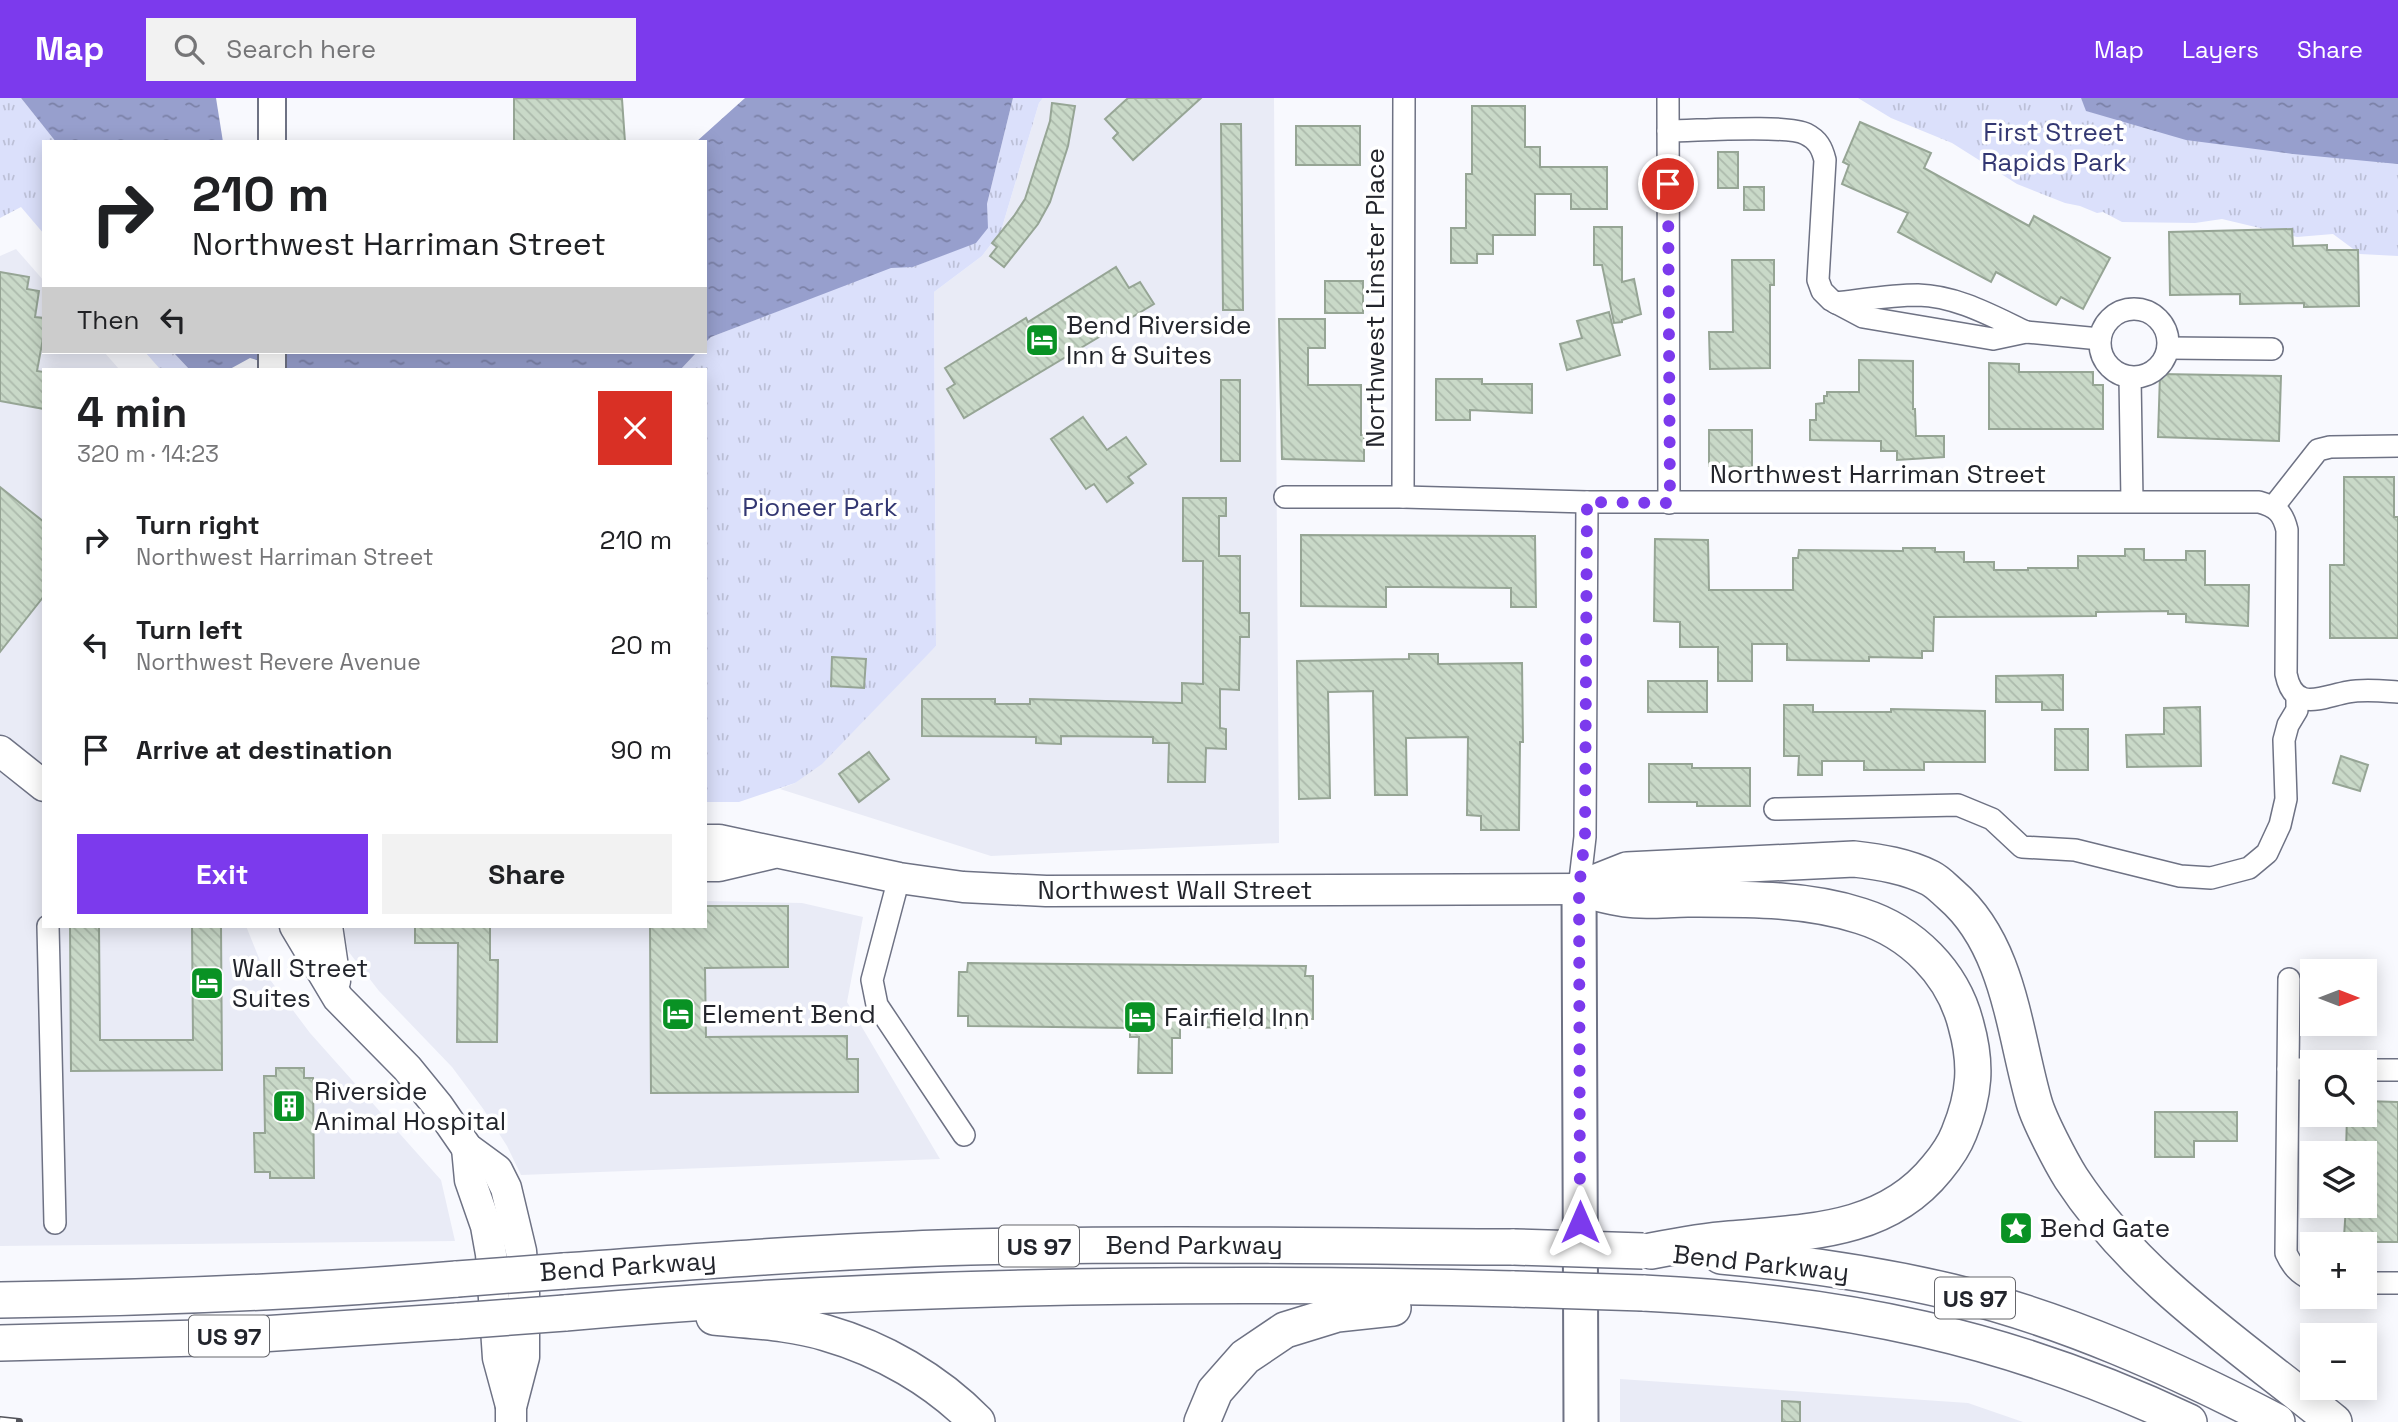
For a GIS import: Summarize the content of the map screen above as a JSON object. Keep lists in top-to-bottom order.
{
  "streets": {
    "highway": ["Bend Parkway", "US 97"],
    "main road": ["Northwest Wall Street"],
    "street": ["Northwest Linster Place", "Northwest Harriman Street"]
  },
  "crossings": [
    ["Northwest Linster Place", "Northwest Harriman Street"]
  ],
  "parks": ["First Street Rapids Park", "Pioneer Park"],
  "places": {
    "hotel": [
      "Bend Riverside Inn & Suites",
      "Wall Street Suites",
      "Element Bend",
      "Fairfield Inn"
    ],
    "building": ["Riverside Animal Hospital"],
    "place": ["Bend Gate"]
  },
  "north": "right",
  "page": {
    "header": "Map",
    "search": "Search here",
    "nav": ["Map", "Layers", "Share"],
    "turn": ["210 m", "Northwest Harriman Street"],
    "then": "Then",
    "heading": ["4 min", "320 m · 14:23"],
    "list": [
      {
        "name": "Turn right",
        "note": "Northwest Harriman Street",
        "value": "210 m"
      },
      {
        "name": "Turn left",
        "note": "Northwest Revere Avenue",
        "value": "20 m"
      },
      {
        "name": "Arrive at destination",
        "value": "90 m"
      }
    ],
    "buttons": ["Exit", "Share"],
    "map_buttons": ["+", "−"]
  }
}
